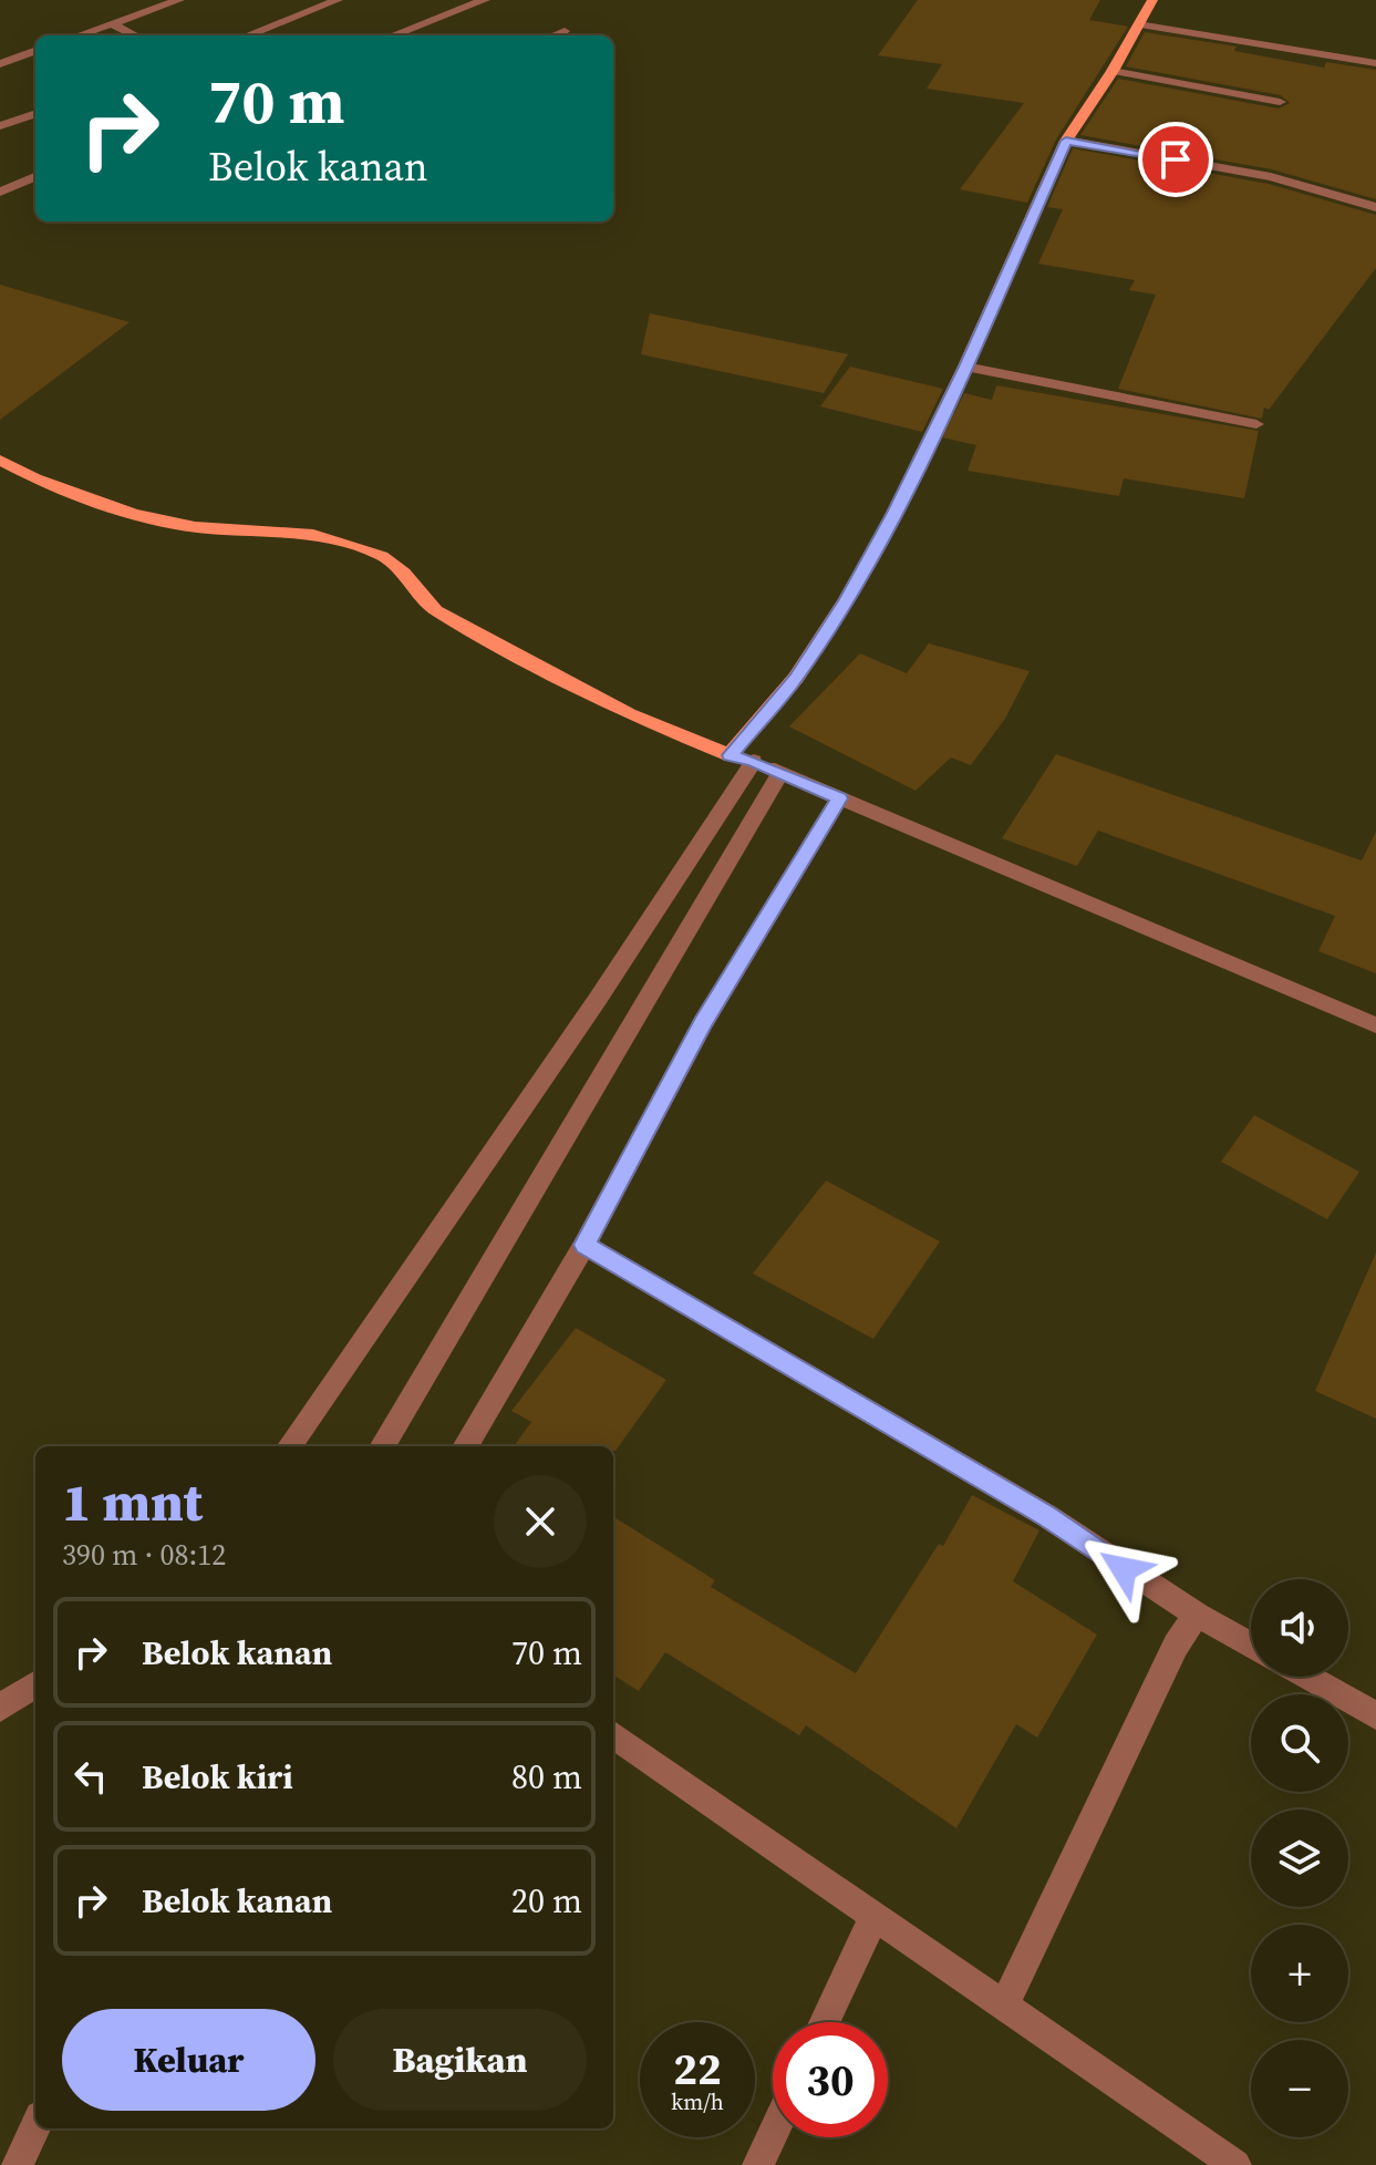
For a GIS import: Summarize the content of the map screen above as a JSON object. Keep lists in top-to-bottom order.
{
  "page": {
    "turn": ["70 m", "Belok kanan"],
    "heading": ["1 mnt", "390 m · 08:12"],
    "map_buttons": ["+", "−"],
    "list": [
      {
        "name": "Belok kanan",
        "value": "70 m"
      },
      {
        "name": "Belok kiri",
        "value": "80 m"
      },
      {
        "name": "Belok kanan",
        "value": "20 m"
      }
    ],
    "buttons": ["Keluar", "Bagikan"],
    "speed": "22 km/h",
    "limit": "30"
  }
}
